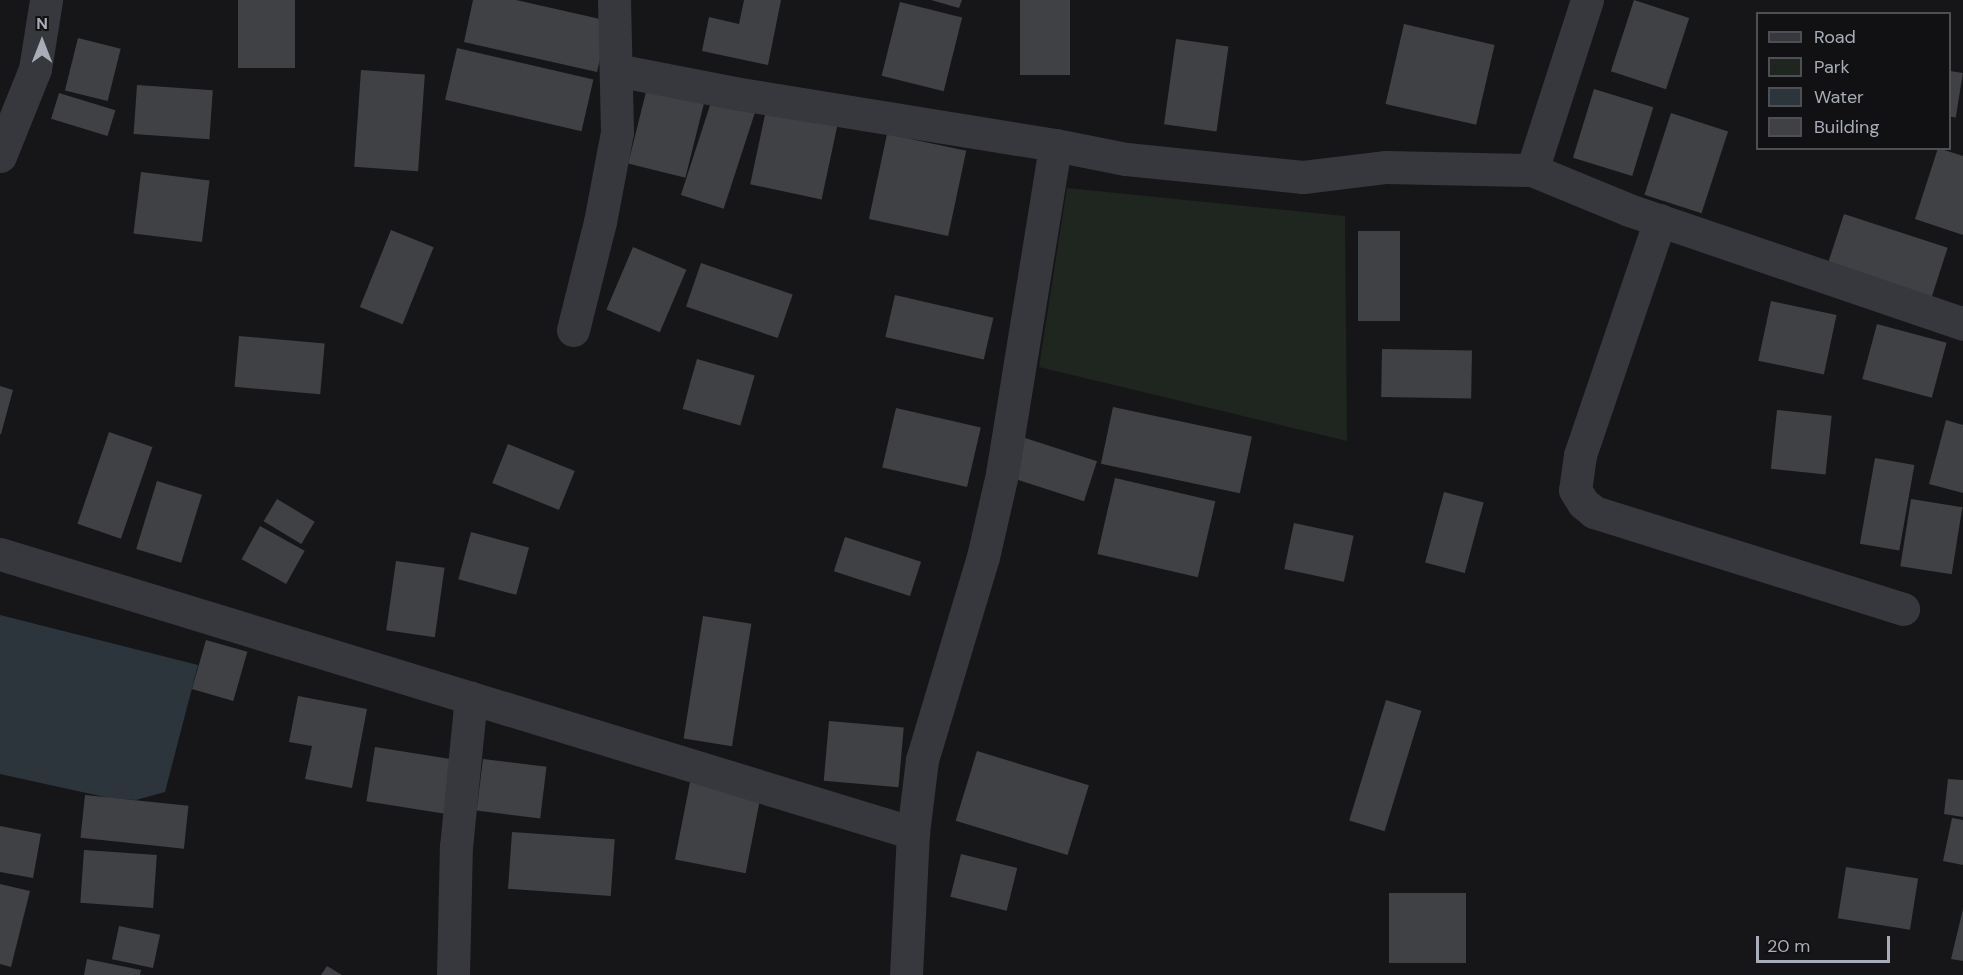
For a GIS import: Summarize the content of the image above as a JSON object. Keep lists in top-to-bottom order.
{
  "legend": [
    "Road",
    "Park",
    "Water",
    "Building"
  ],
  "scale_bar": "20 m",
  "north": "top"
}
